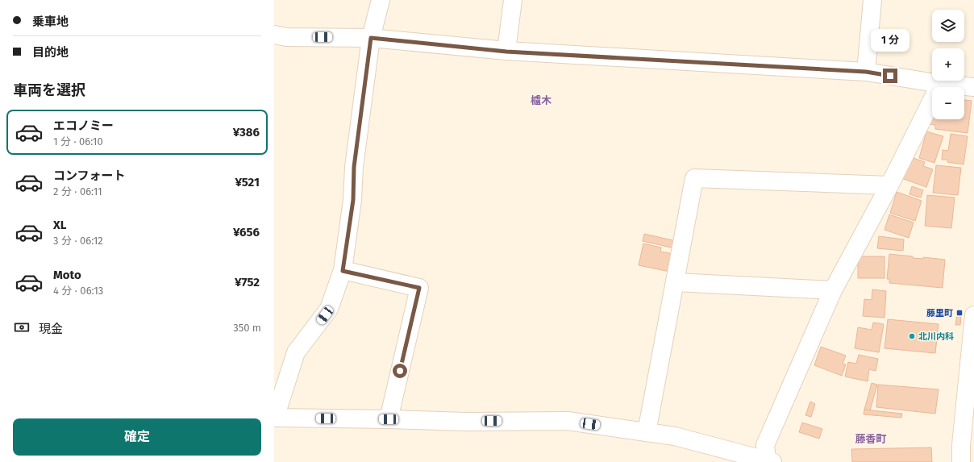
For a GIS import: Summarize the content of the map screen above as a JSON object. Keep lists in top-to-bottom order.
{
  "districts": ["櫨木", "藤香町"],
  "places": {
    "transit": ["藤里町"],
    "other": ["北川内科"]
  },
  "page": {
    "banner": ["乗車地", "目的地"],
    "map_buttons": ["+", "−"],
    "bubble": "1 分",
    "heading": "車両を選択",
    "list": [
      {
        "name": "エコノミー",
        "note": "1 分 · 06:10",
        "value": "¥386"
      },
      {
        "name": "コンフォート",
        "note": "2 分 · 06:11",
        "value": "¥521"
      },
      {
        "name": "XL",
        "note": "3 分 · 06:12",
        "value": "¥656"
      },
      {
        "name": "Moto",
        "note": "4 分 · 06:13",
        "value": "¥752"
      }
    ],
    "pay": ["現金", "350 m"],
    "buttons": "確定"
  }
}
